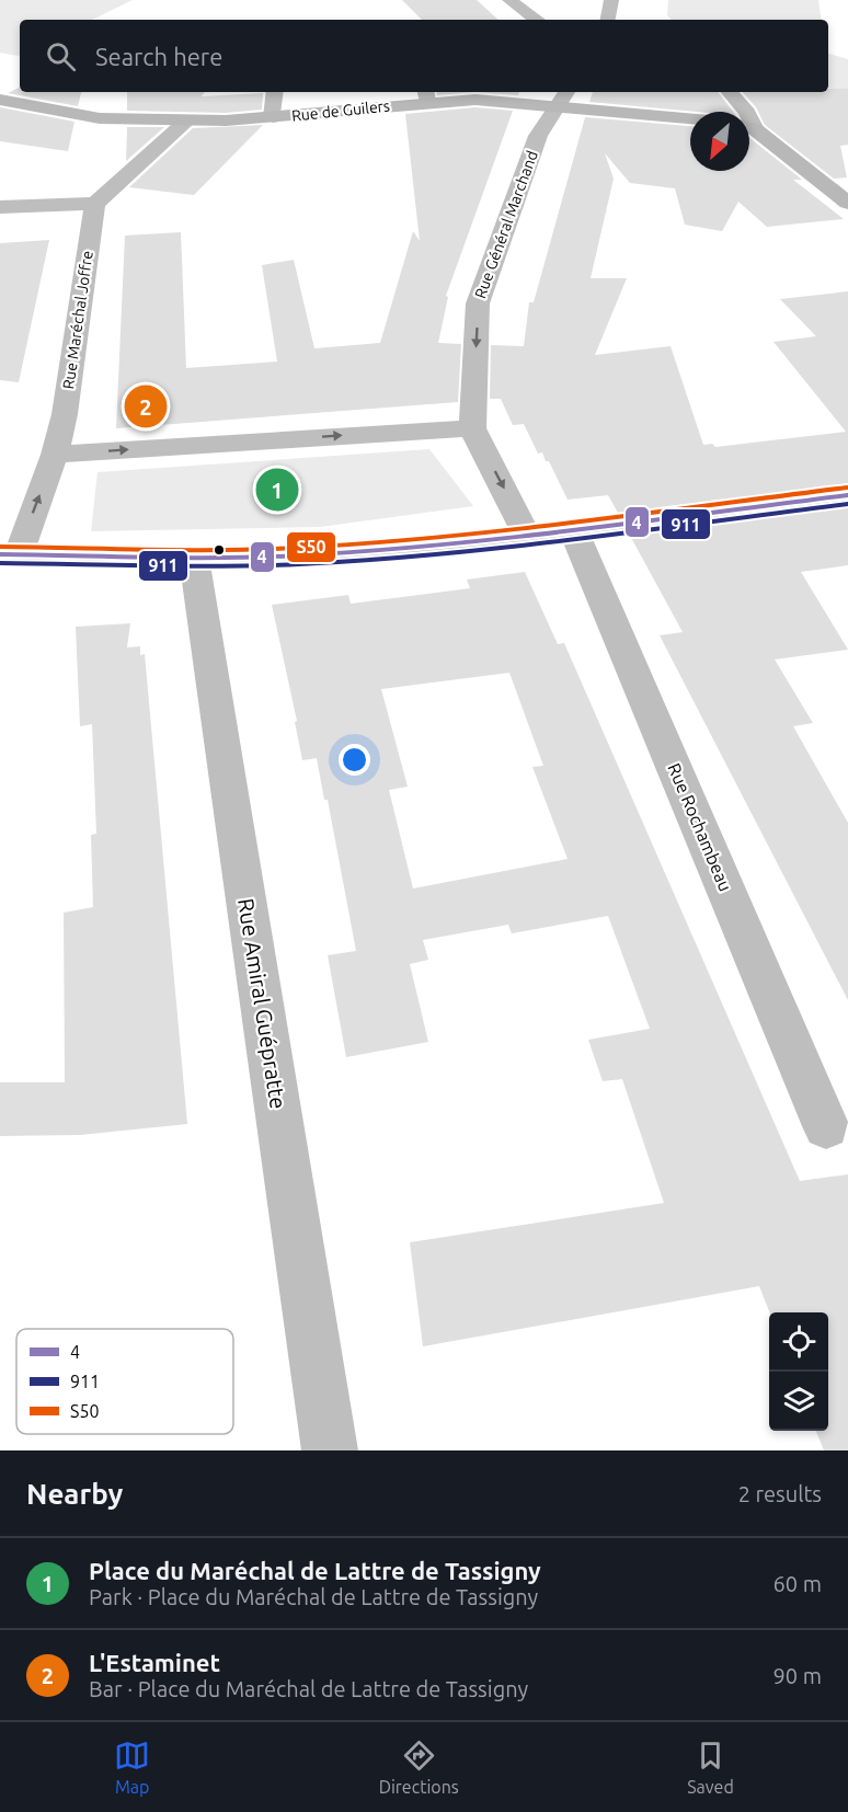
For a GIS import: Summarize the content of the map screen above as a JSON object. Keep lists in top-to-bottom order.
{
  "streets": {
    "street": [
      "Rue de Guilers",
      "Rue Général Marchand",
      "Rue Maréchal Joffre",
      "Rue Rochambeau",
      "Rue Amiral Guépratte"
    ]
  },
  "crossings": [
    ["Rue de Guilers", "Rue Général Marchand"]
  ],
  "one_way": ["Rue Général Marchand"],
  "lines": ["transit line S50", "transit line 4", "transit line 911"],
  "legend": ["4", "911", "S50"],
  "north": "bottom left",
  "page": {
    "search": "Search here",
    "pins": ["2", "1"],
    "heading": ["Nearby", "2 results"],
    "list": [
      {
        "mark": "1",
        "name": "Place du Maréchal de Lattre de Tassigny",
        "note": "Park · Place du Maréchal de Lattre de Tassigny",
        "value": "60 m"
      },
      {
        "mark": "2",
        "name": "L'Estaminet",
        "note": "Bar · Place du Maréchal de Lattre de Tassigny",
        "value": "90 m"
      }
    ],
    "nav": ["Map", "Directions", "Saved"]
  }
}
